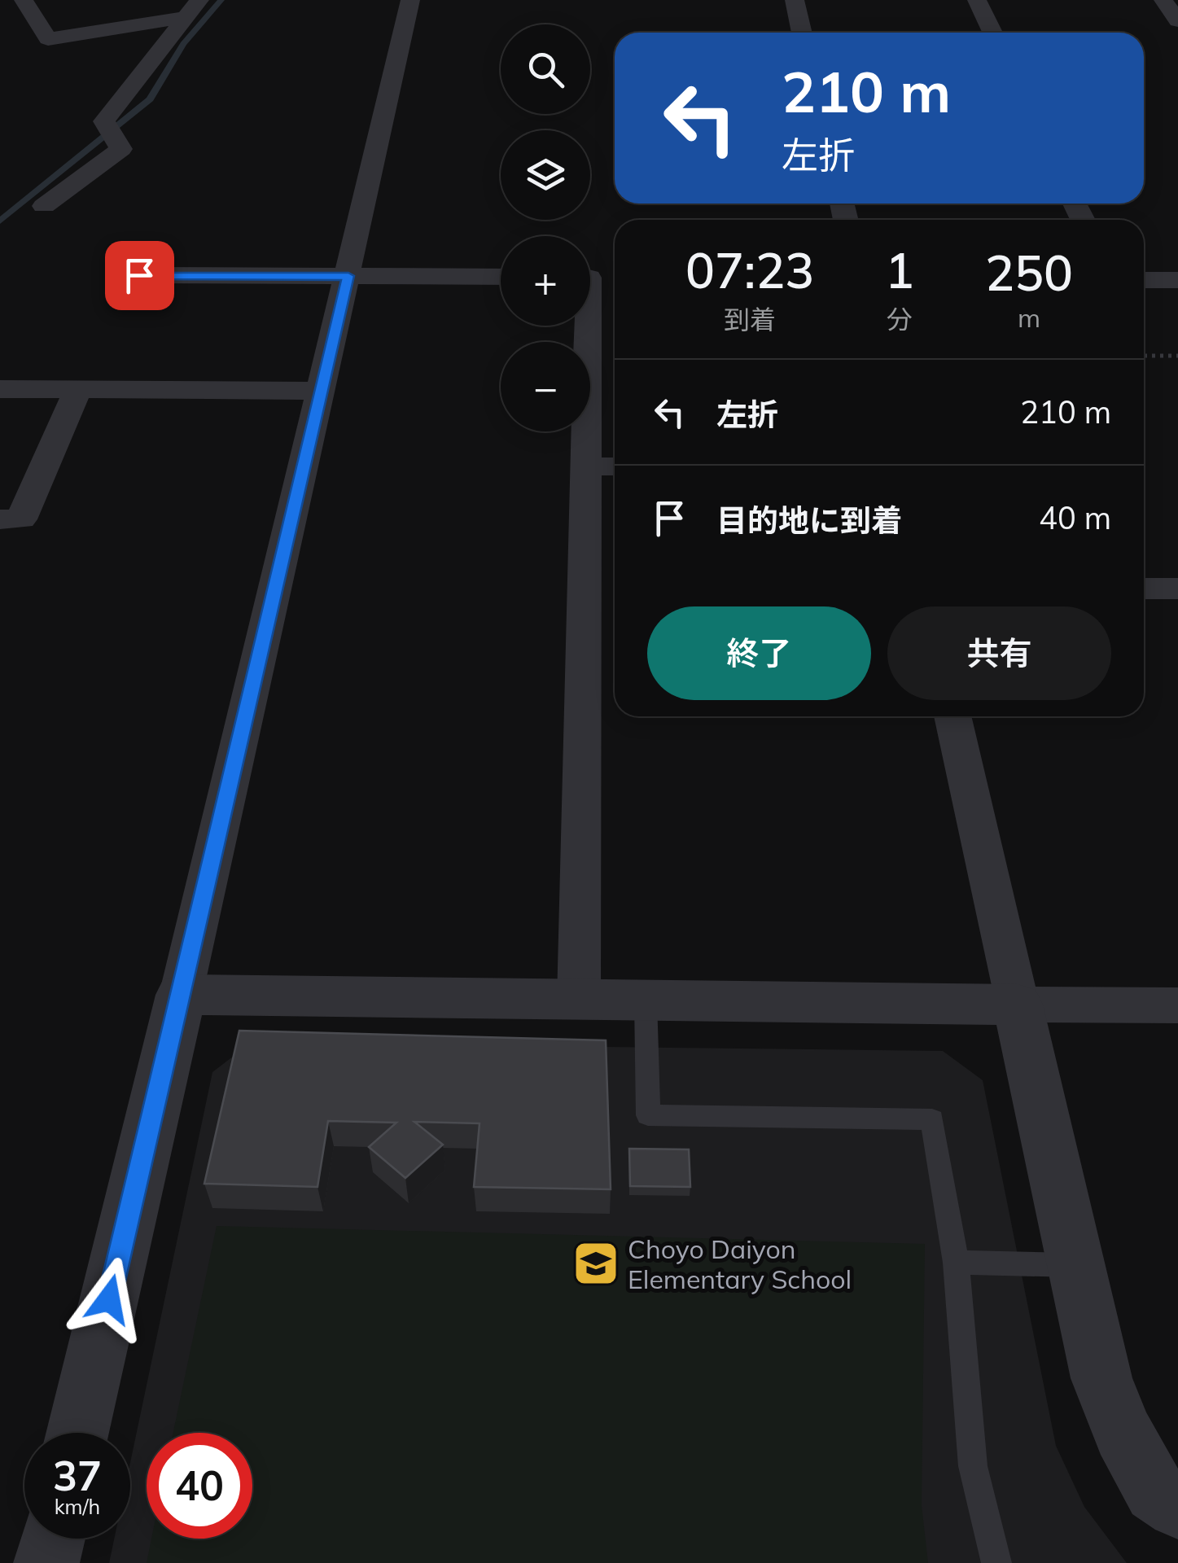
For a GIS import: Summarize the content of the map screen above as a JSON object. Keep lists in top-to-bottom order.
{
  "places": {
    "school or university": ["Choyo Daiyon Elementary School"]
  },
  "page": {
    "map_buttons": ["+", "−"],
    "turn": ["210 m", "左折"],
    "eta": [
      "07:23",
      "到着",
      "1",
      "分",
      "250",
      "m"
    ],
    "list": [
      {
        "name": "左折",
        "value": "210 m"
      },
      {
        "name": "目的地に到着",
        "value": "40 m"
      }
    ],
    "buttons": ["終了", "共有"],
    "speed": "37 km/h",
    "limit": "40"
  }
}
